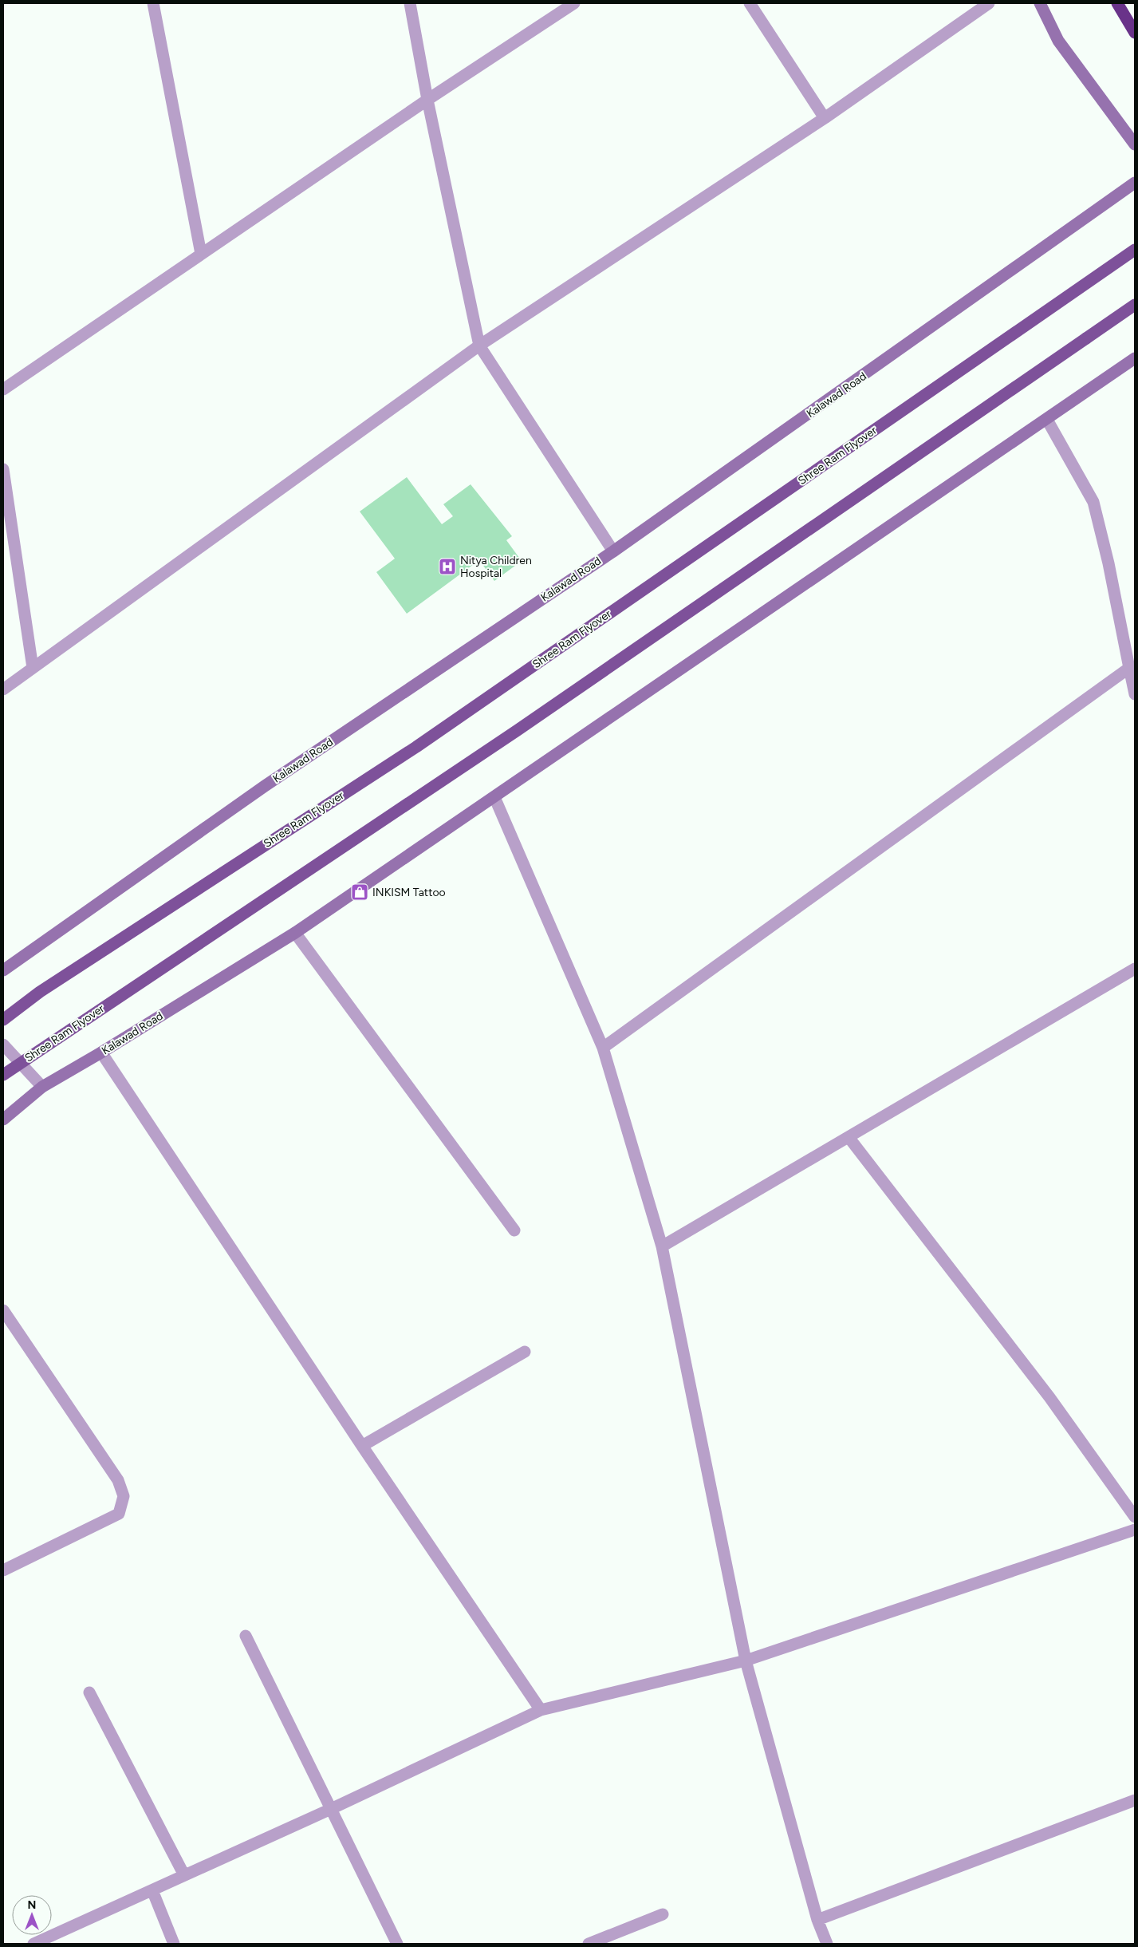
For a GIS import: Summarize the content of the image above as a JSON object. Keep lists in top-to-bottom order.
{
  "streets": {
    "main road": ["Shree Ram Flyover"],
    "street": ["Kalawad Road"]
  },
  "places": {
    "hospital": ["Nitya Children Hospital"],
    "shop": ["INKISM Tattoo"]
  },
  "north": "top"
}
